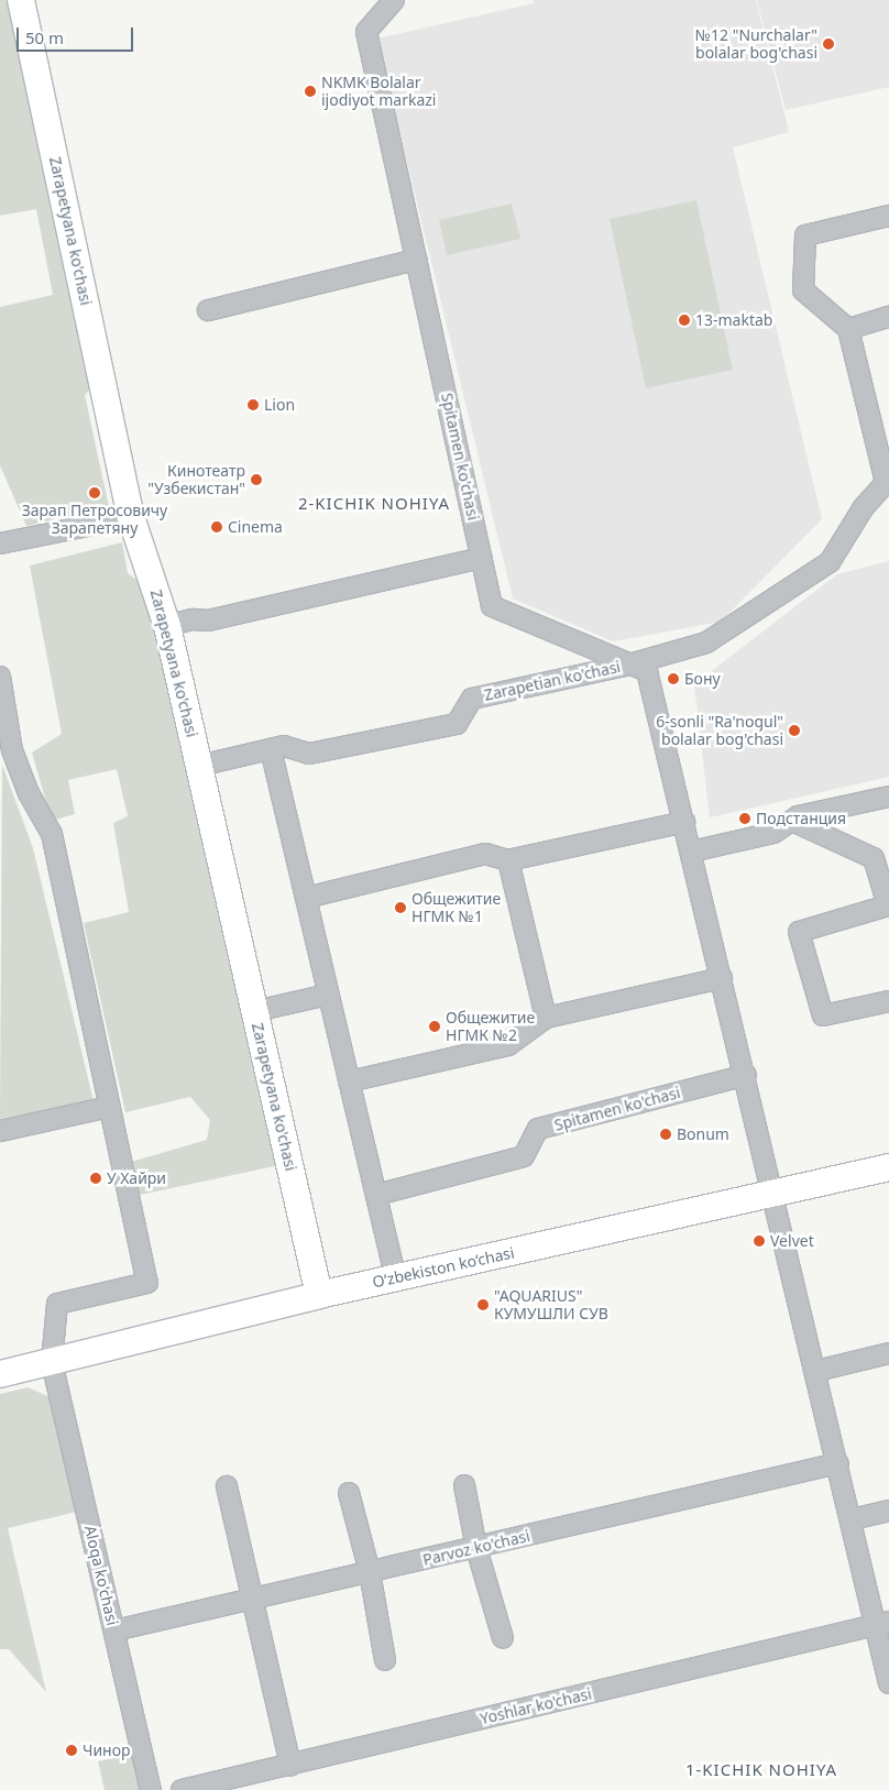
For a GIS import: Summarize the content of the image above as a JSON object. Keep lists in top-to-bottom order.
{
  "streets": {
    "street": [
      "Zarapetyana ko'chasi",
      "Spitamen ko'chasi",
      "Zarapetian ko'chasi",
      "O‘zbekiston ko‘chasi",
      "Parvoz ko'chasi",
      "Aloqa ko'chasi",
      "Yoshlar ko'chasi"
    ]
  },
  "crossings": [
    ["Zarapetyana ko'chasi", "Zarapetian ko'chasi"],
    ["Zarapetyana ko'chasi", "O‘zbekiston ko‘chasi"],
    ["Spitamen ko'chasi", "Zarapetian ko'chasi"],
    ["Spitamen ko'chasi", "O‘zbekiston ko‘chasi"],
    ["Spitamen ko'chasi", "Parvoz ko'chasi"],
    ["Spitamen ko'chasi", "Yoshlar ko'chasi"],
    ["O‘zbekiston ko‘chasi", "Aloqa ko'chasi"],
    ["Parvoz ko'chasi", "Aloqa ko'chasi"]
  ],
  "districts": ["2-KICHIK NOHIYA", "1-KICHIK NOHIYA"],
  "places": [
    "№12 \"Nurchalar\" bolalar bog'chasi",
    "NKMK Bolalar ijodiyot markazi",
    "13-maktab",
    "Lion",
    "Кинотеатр \"Узбекистан\"",
    "Зарап Петросовичу Зарапетяну",
    "Cinema",
    "Бону",
    "6-sonli \"Ra'nogul\" bolalar bog'chasi",
    "Подстанция",
    "Общежитие НГМК №1",
    "Общежитие НГМК №2",
    "Bonum",
    "У Хайри",
    "Velvet",
    "\"AQUARIUS\" КУМУШЛИ СУВ",
    "Чинор"
  ],
  "scale_bar": "50 m"
}
